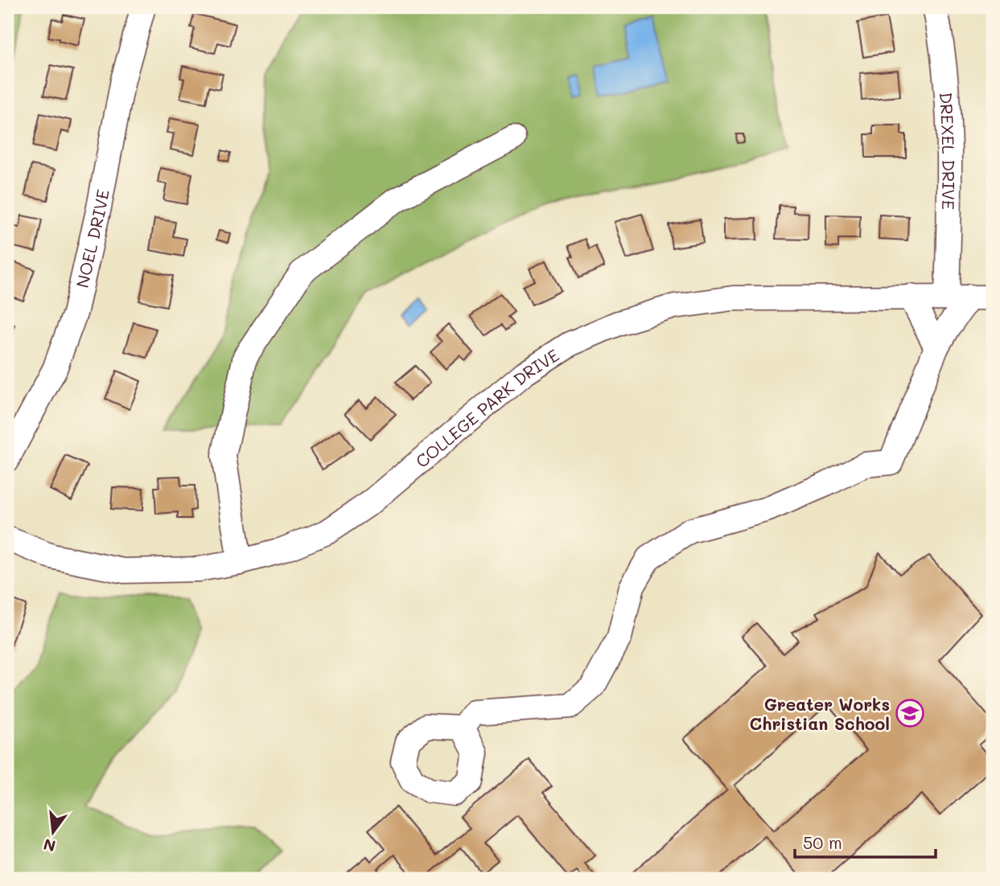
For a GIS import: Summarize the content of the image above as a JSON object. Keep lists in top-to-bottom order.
{
  "streets": {
    "street": ["DREXEL DRIVE", "NOEL DRIVE", "COLLEGE PARK DRIVE"]
  },
  "crossings": [
    ["DREXEL DRIVE", "COLLEGE PARK DRIVE"]
  ],
  "places": {
    "school or university": ["Greater Works Christian School"]
  },
  "scale_bar": "50 m",
  "north": "bottom"
}
